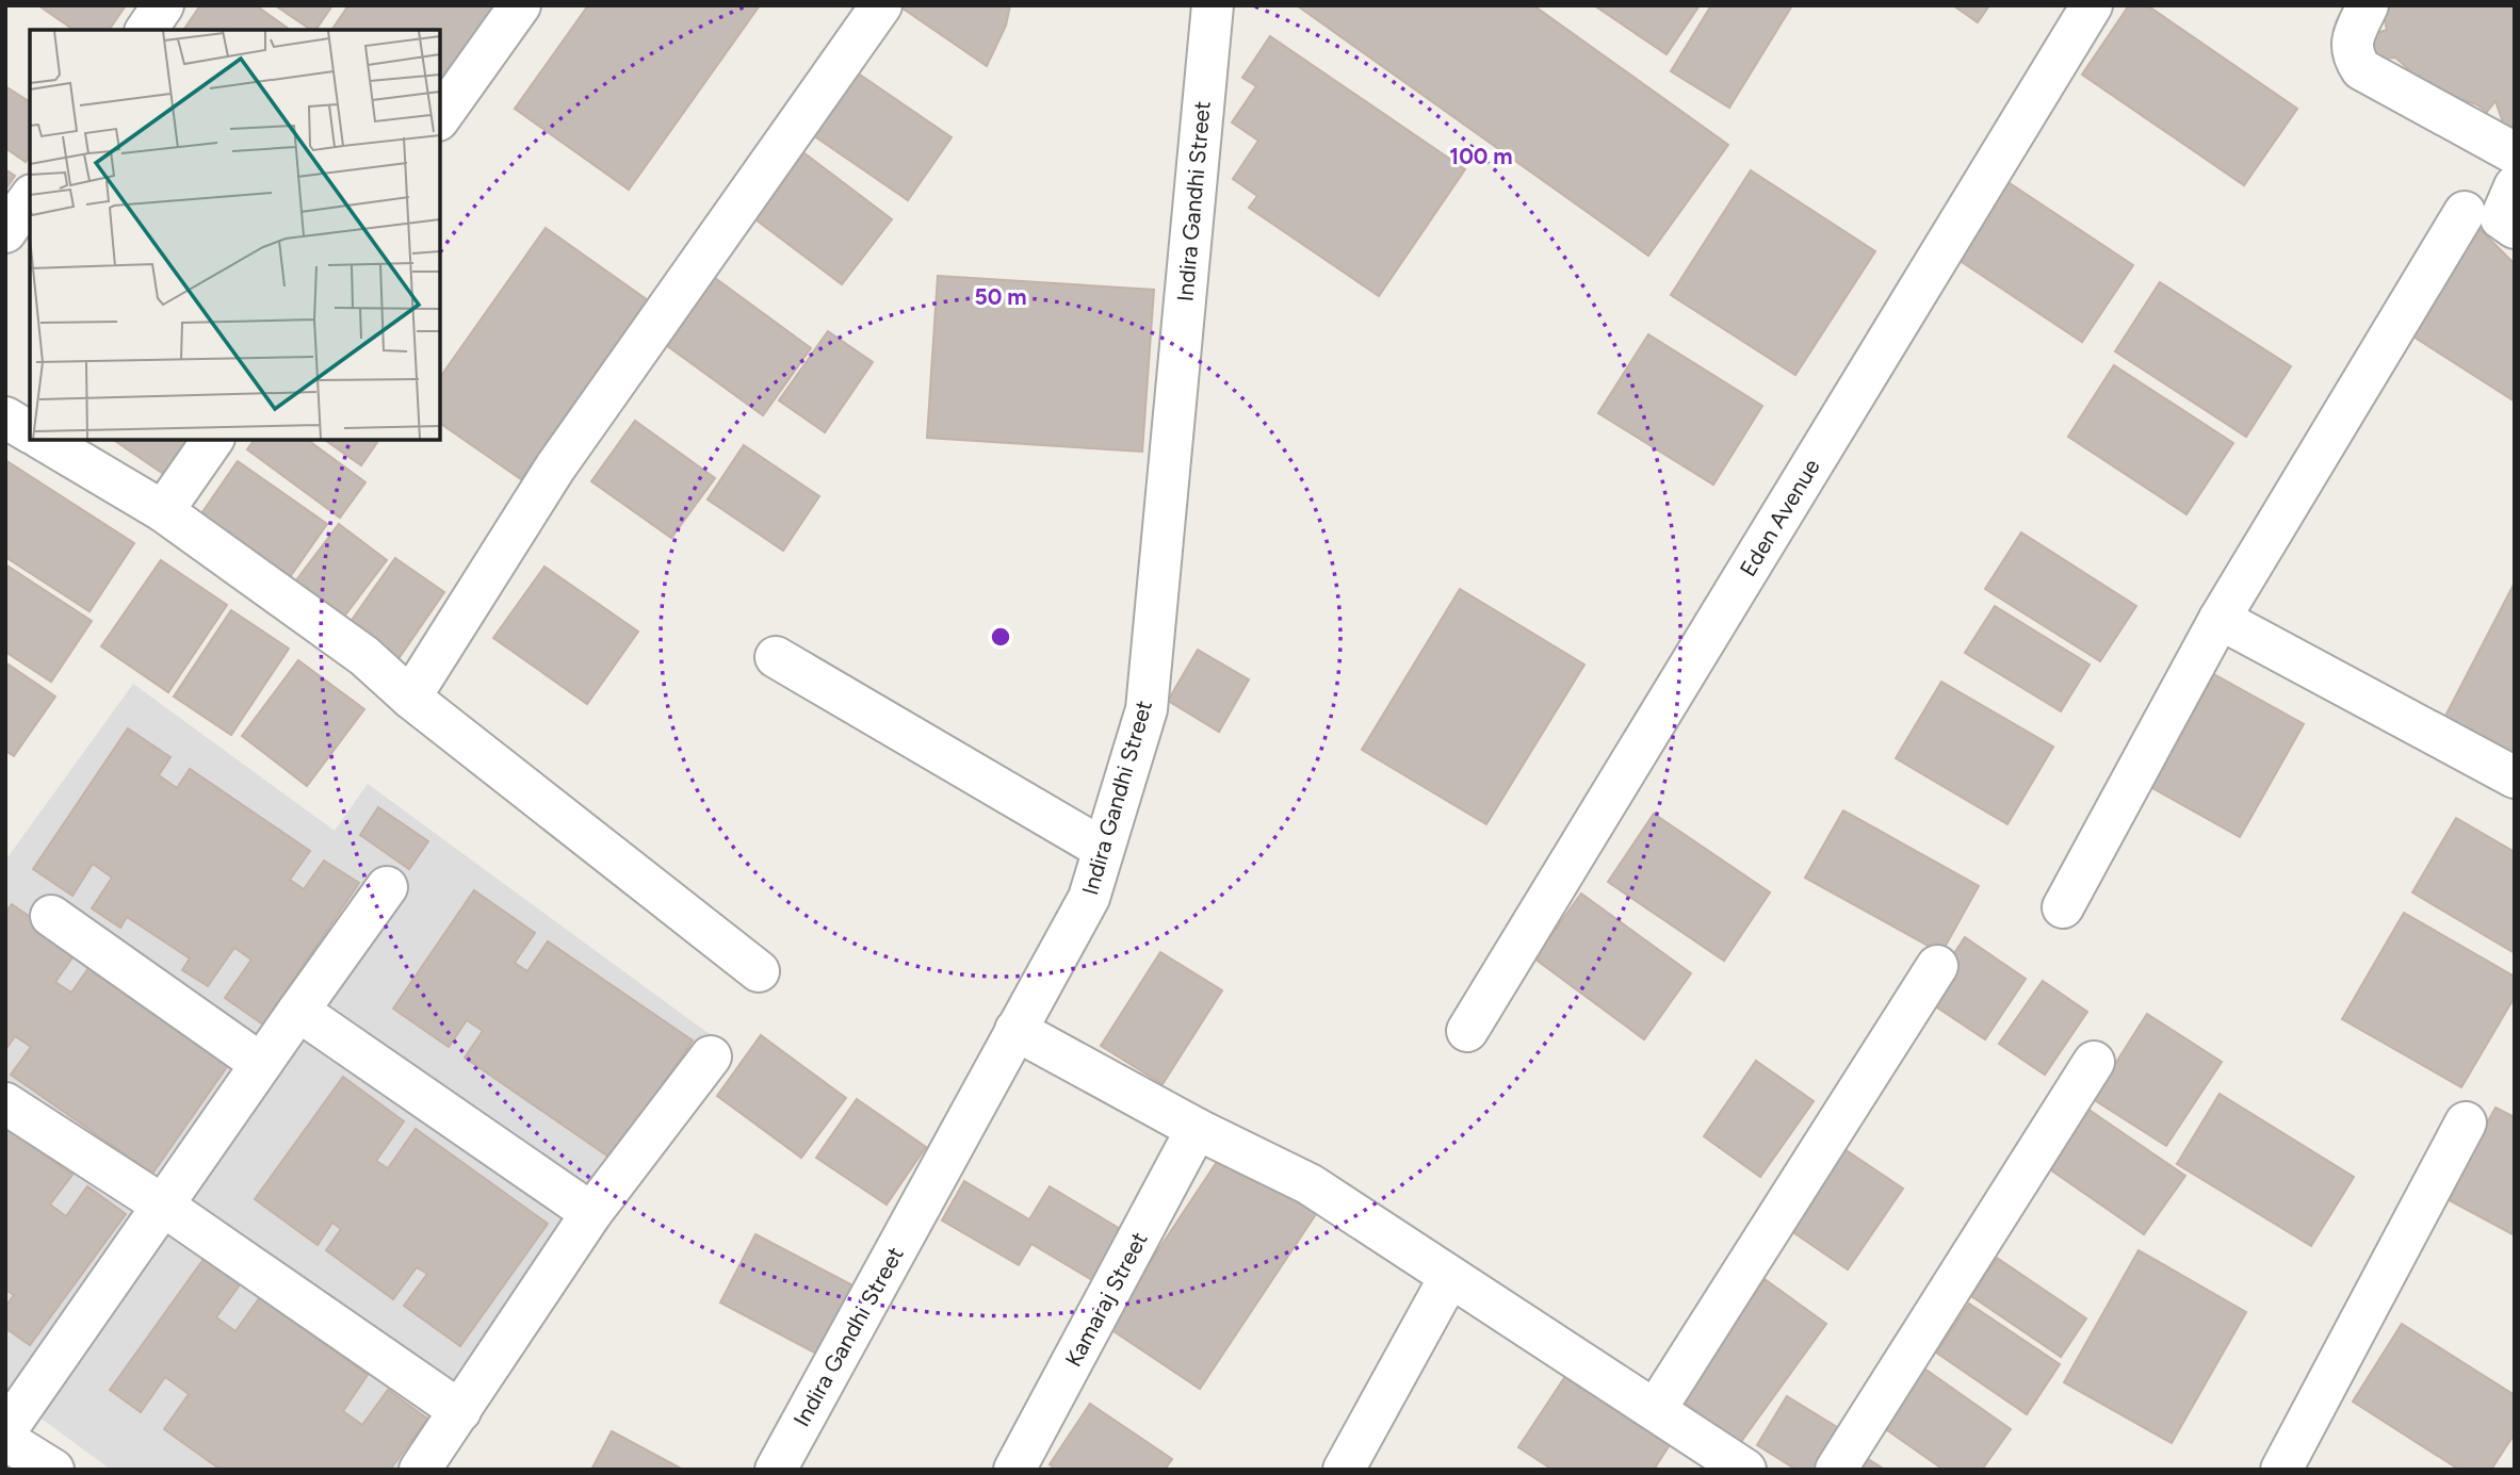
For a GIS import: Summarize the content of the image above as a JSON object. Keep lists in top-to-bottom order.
{
  "streets": {
    "street": ["Indira Gandhi Street", "Eden Avenue", "Kamaraj Street"]
  },
  "rings": ["100 m", "50 m"]
}
